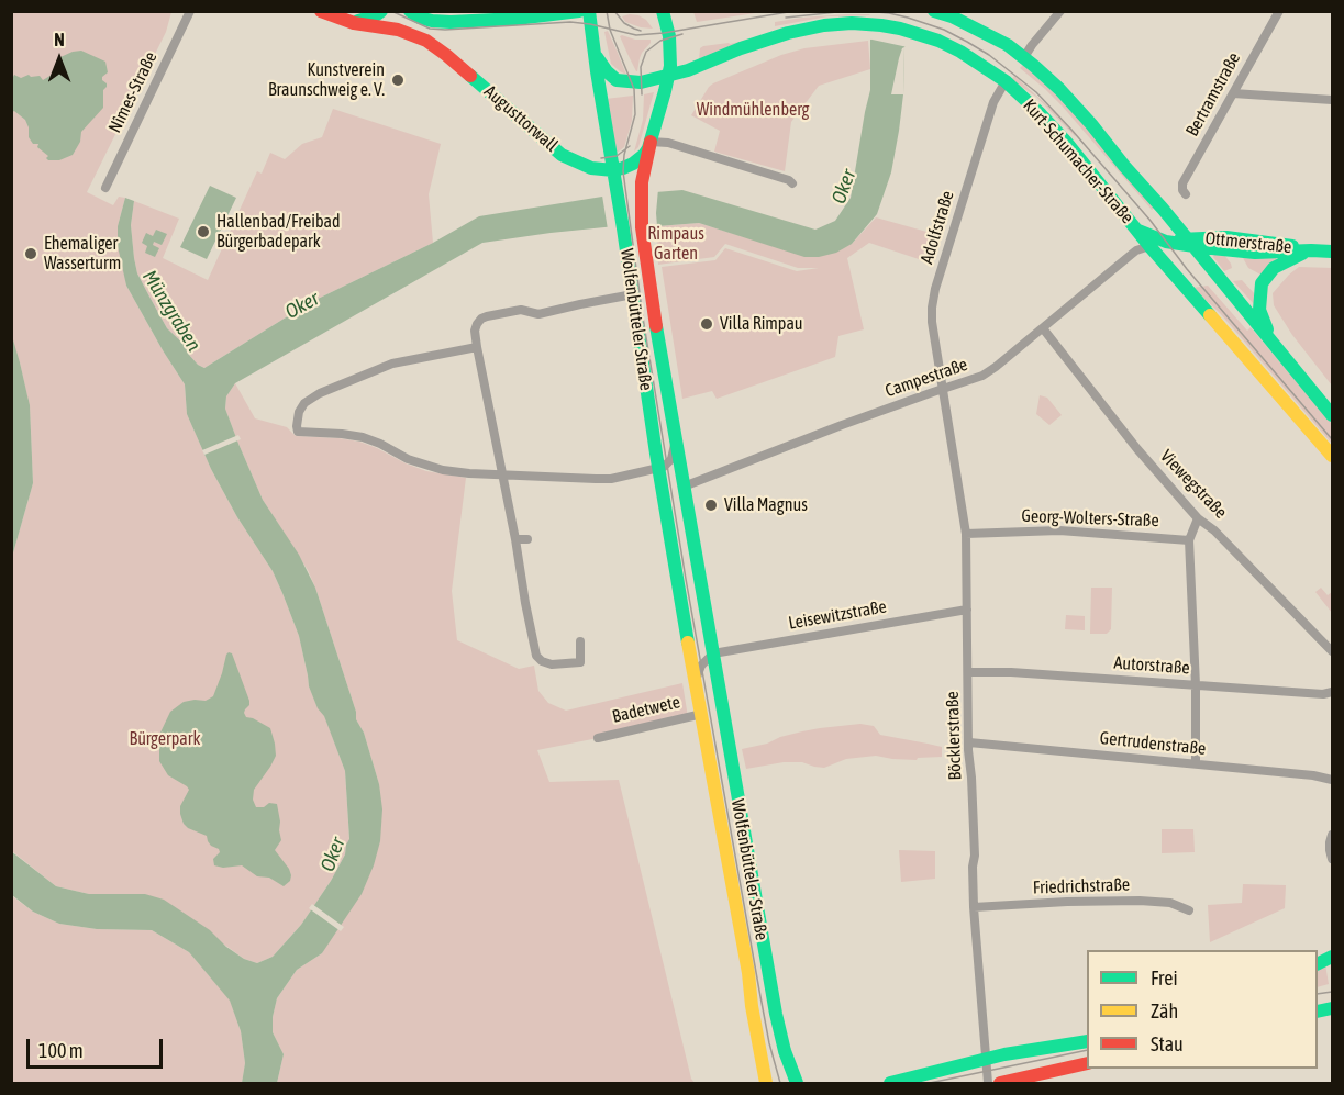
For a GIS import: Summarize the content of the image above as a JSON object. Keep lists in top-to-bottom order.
{
  "streets": {
    "main road": [
      "Augusttorwall",
      "Kurt-Schumacher-Straße",
      "Ottmerstraße",
      "Wolfenbütteler Straße"
    ],
    "street": [
      "Nîmes-Straße",
      "Bertramstraße",
      "Adolfstraße",
      "Campestraße",
      "Viewegstraße",
      "Georg-Wolters-Straße",
      "Leisewitzstraße",
      "Autorstraße",
      "Badetwete",
      "Böcklerstraße",
      "Gertrudenstraße",
      "Friedrichstraße"
    ]
  },
  "crossings": [
    ["Augusttorwall", "Wolfenbütteler Straße"],
    ["Kurt-Schumacher-Straße", "Adolfstraße"],
    ["Kurt-Schumacher-Straße", "Ottmerstraße"],
    ["Kurt-Schumacher-Straße", "Wolfenbütteler Straße"],
    ["Kurt-Schumacher-Straße", "Campestraße"],
    ["Adolfstraße", "Campestraße"],
    ["Adolfstraße", "Böcklerstraße"],
    ["Ottmerstraße", "Campestraße"],
    ["Wolfenbütteler Straße", "Campestraße"],
    ["Wolfenbütteler Straße", "Leisewitzstraße"],
    ["Wolfenbütteler Straße", "Badetwete"],
    ["Campestraße", "Viewegstraße"],
    ["Campestraße", "Böcklerstraße"],
    ["Georg-Wolters-Straße", "Böcklerstraße"],
    ["Leisewitzstraße", "Böcklerstraße"],
    ["Autorstraße", "Böcklerstraße"],
    ["Böcklerstraße", "Gertrudenstraße"],
    ["Böcklerstraße", "Friedrichstraße"]
  ],
  "water": ["Oker", "Münzgraben"],
  "parks": ["Windmühlenberg", "Rimpaus Garten", "Bürgerpark"],
  "places": [
    "Kunstverein Braunschweig e. V.",
    "Hallenbad/Freibad Bürgerbadepark",
    "Ehemaliger Wasserturm",
    "Villa Rimpau",
    "Villa Magnus"
  ],
  "legend": ["Frei", "Zäh", "Stau"],
  "scale_bar": "100 m",
  "north": "top"
}
